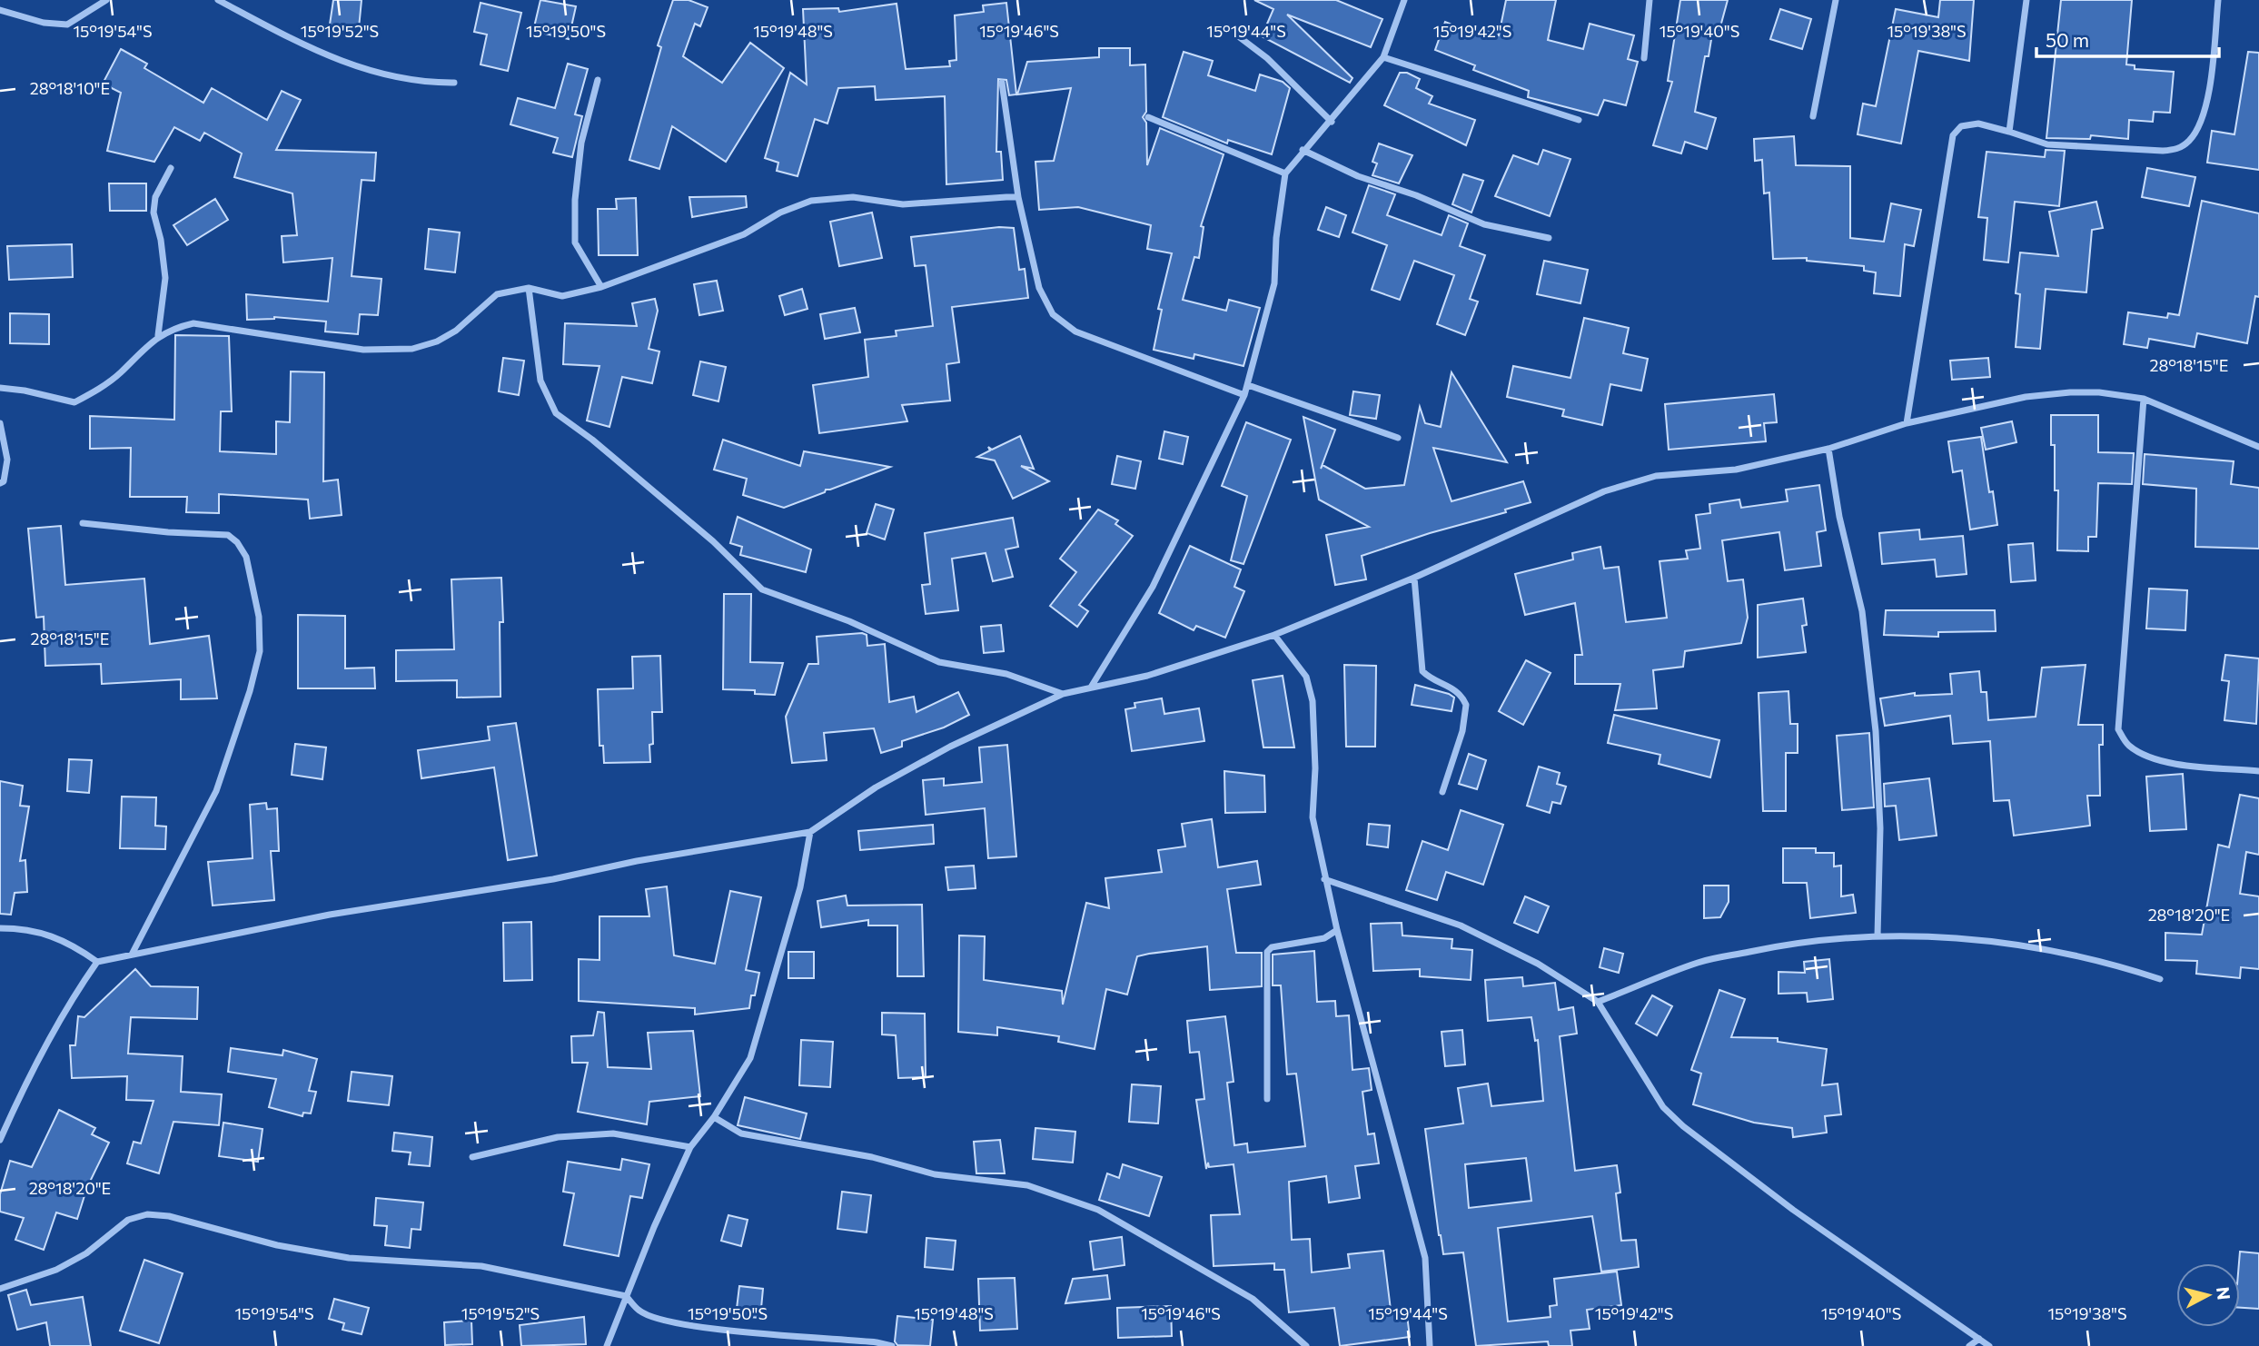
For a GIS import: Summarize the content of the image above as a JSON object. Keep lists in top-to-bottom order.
{
  "scale_bar": "50 m",
  "north": "right",
  "coordinates": [
    "15°19'54\"S",
    "15°19'52\"S",
    "15°19'50\"S",
    "15°19'48\"S",
    "15°19'46\"S",
    "15°19'44\"S",
    "15°19'42\"S",
    "15°19'40\"S",
    "15°19'38\"S",
    "28°18'10\"E",
    "28°18'15\"E",
    "28°18'20\"E"
  ]
}
